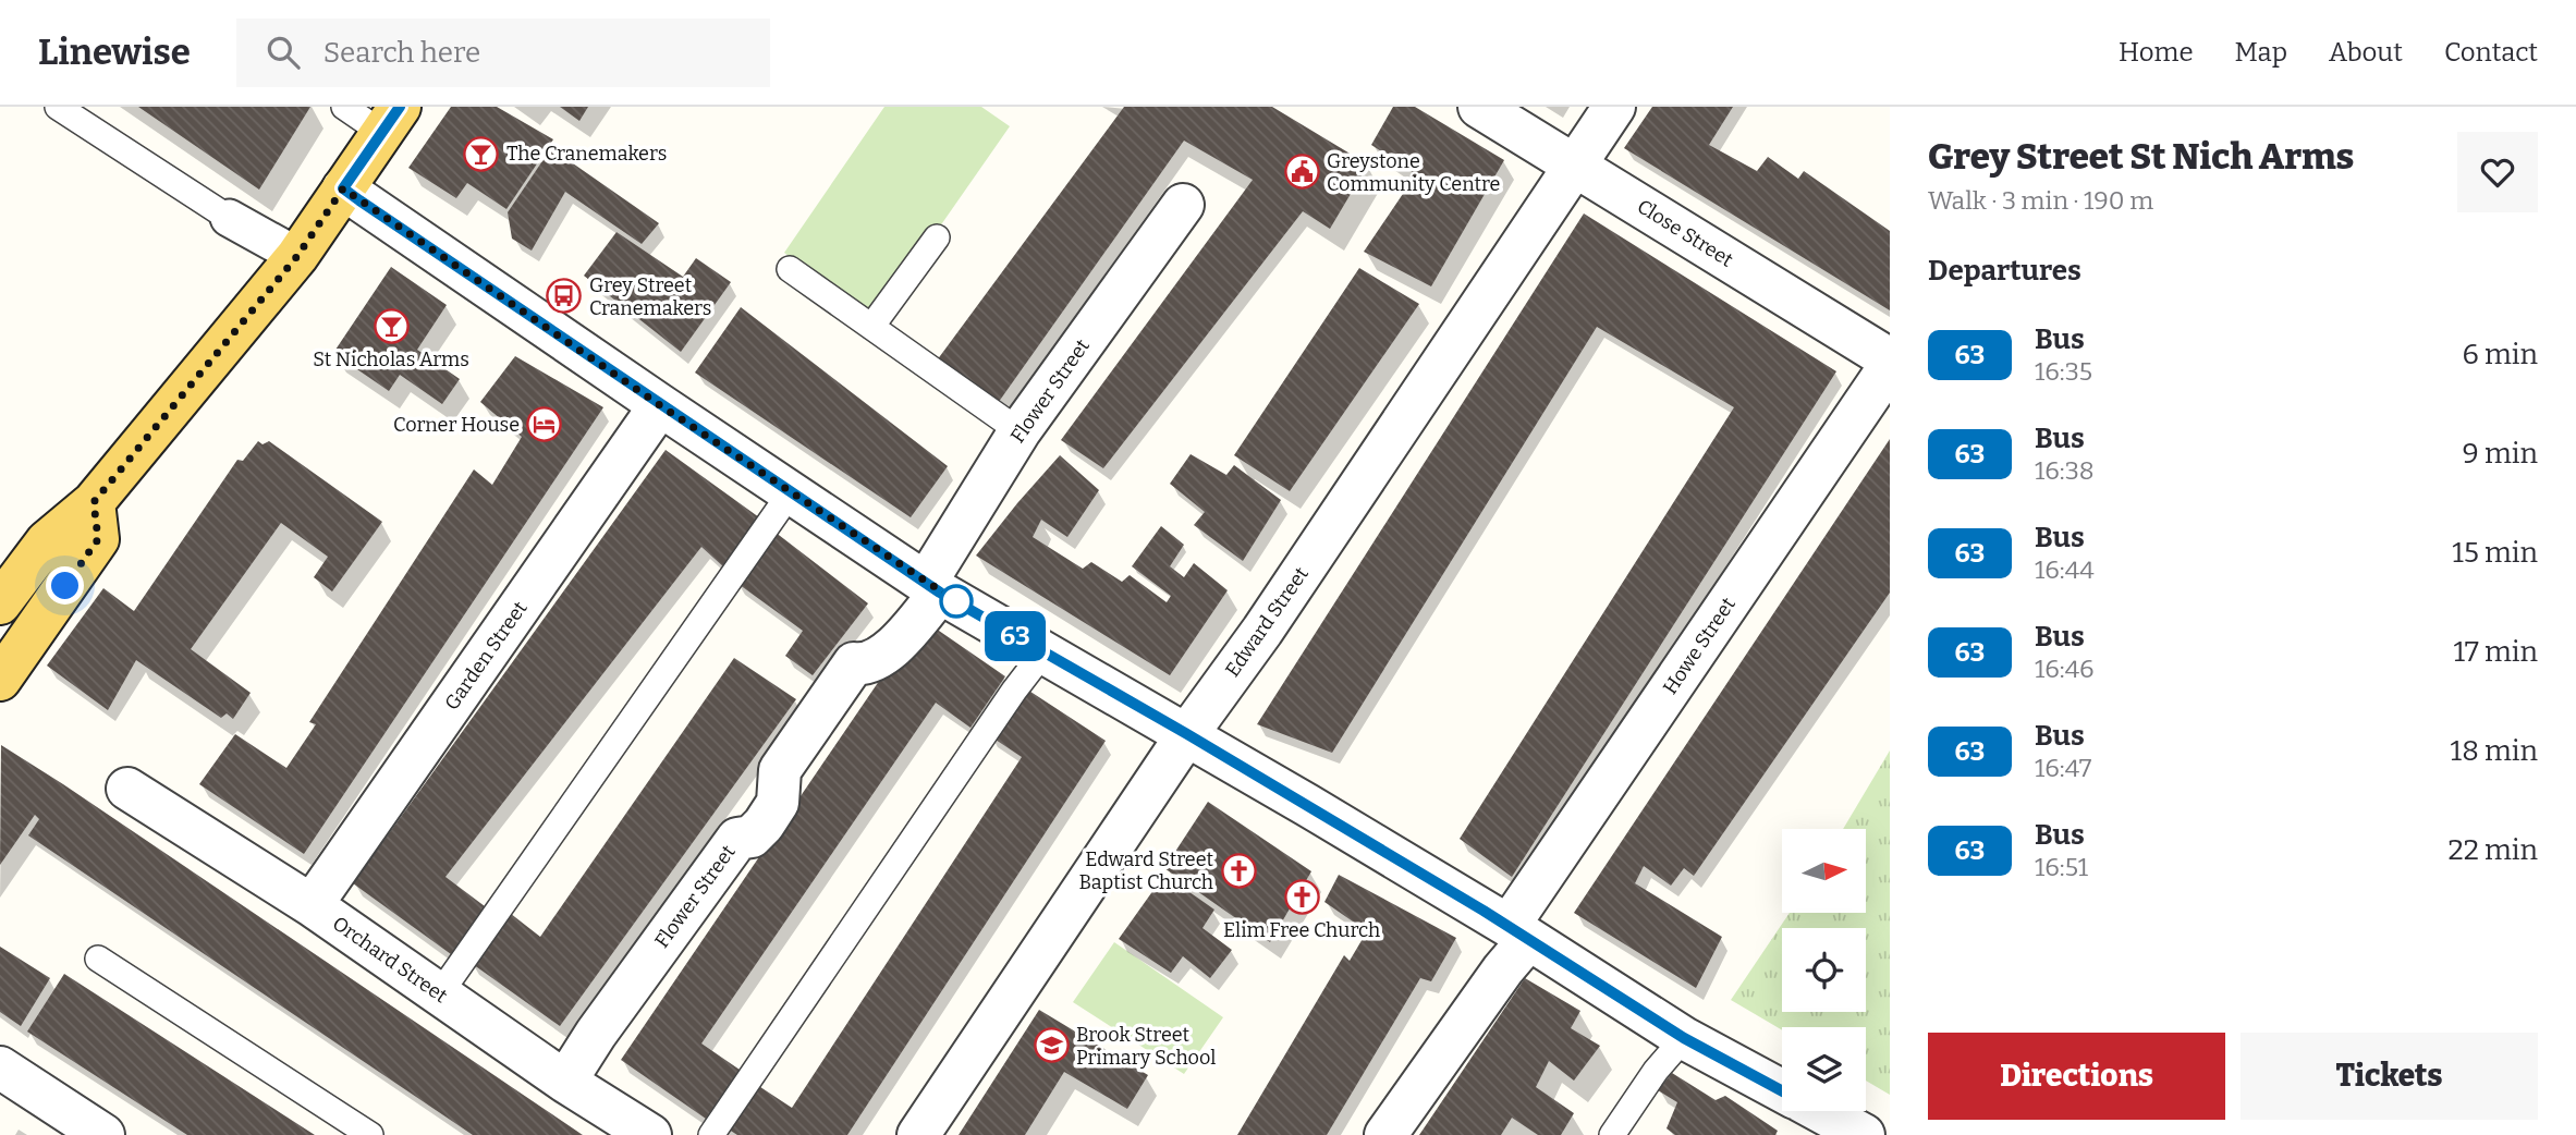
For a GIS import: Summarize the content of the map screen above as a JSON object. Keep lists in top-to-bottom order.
{
  "streets": {
    "street": [
      "Close Street",
      "Flower Street",
      "Edward Street",
      "Howe Street",
      "Garden Street",
      "Orchard Street"
    ]
  },
  "crossings": [
    ["Close Street", "Edward Street"],
    ["Flower Street", "Orchard Street"],
    ["Garden Street", "Orchard Street"]
  ],
  "places": {
    "bar": ["The Cranemakers", "St Nicholas Arms"],
    "public building": ["Greystone Community Centre"],
    "bus stop": ["Grey Street Cranemakers"],
    "hotel": ["Corner House"],
    "church": ["Edward Street Baptist Church", "Elim Free Church"],
    "school or university": ["Brook Street Primary School"]
  },
  "lines": ["bus line 63"],
  "north": "right",
  "page": {
    "header": "Linewise",
    "search": "Search here",
    "nav": [
      "Home",
      "Map",
      "About",
      "Contact"
    ],
    "on_map": "63",
    "heading": [
      ["Grey Street St Nich Arms", "Walk · 3 min · 190 m"],
      "Departures"
    ],
    "list": [
      {
        "mark": "63",
        "name": "Bus",
        "note": "16:35",
        "value": "6 min"
      },
      {
        "mark": "63",
        "name": "Bus",
        "note": "16:38",
        "value": "9 min"
      },
      {
        "mark": "63",
        "name": "Bus",
        "note": "16:44",
        "value": "15 min"
      },
      {
        "mark": "63",
        "name": "Bus",
        "note": "16:46",
        "value": "17 min"
      },
      {
        "mark": "63",
        "name": "Bus",
        "note": "16:47",
        "value": "18 min"
      },
      {
        "mark": "63",
        "name": "Bus",
        "note": "16:51",
        "value": "22 min"
      }
    ],
    "buttons": ["Directions", "Tickets"]
  }
}
